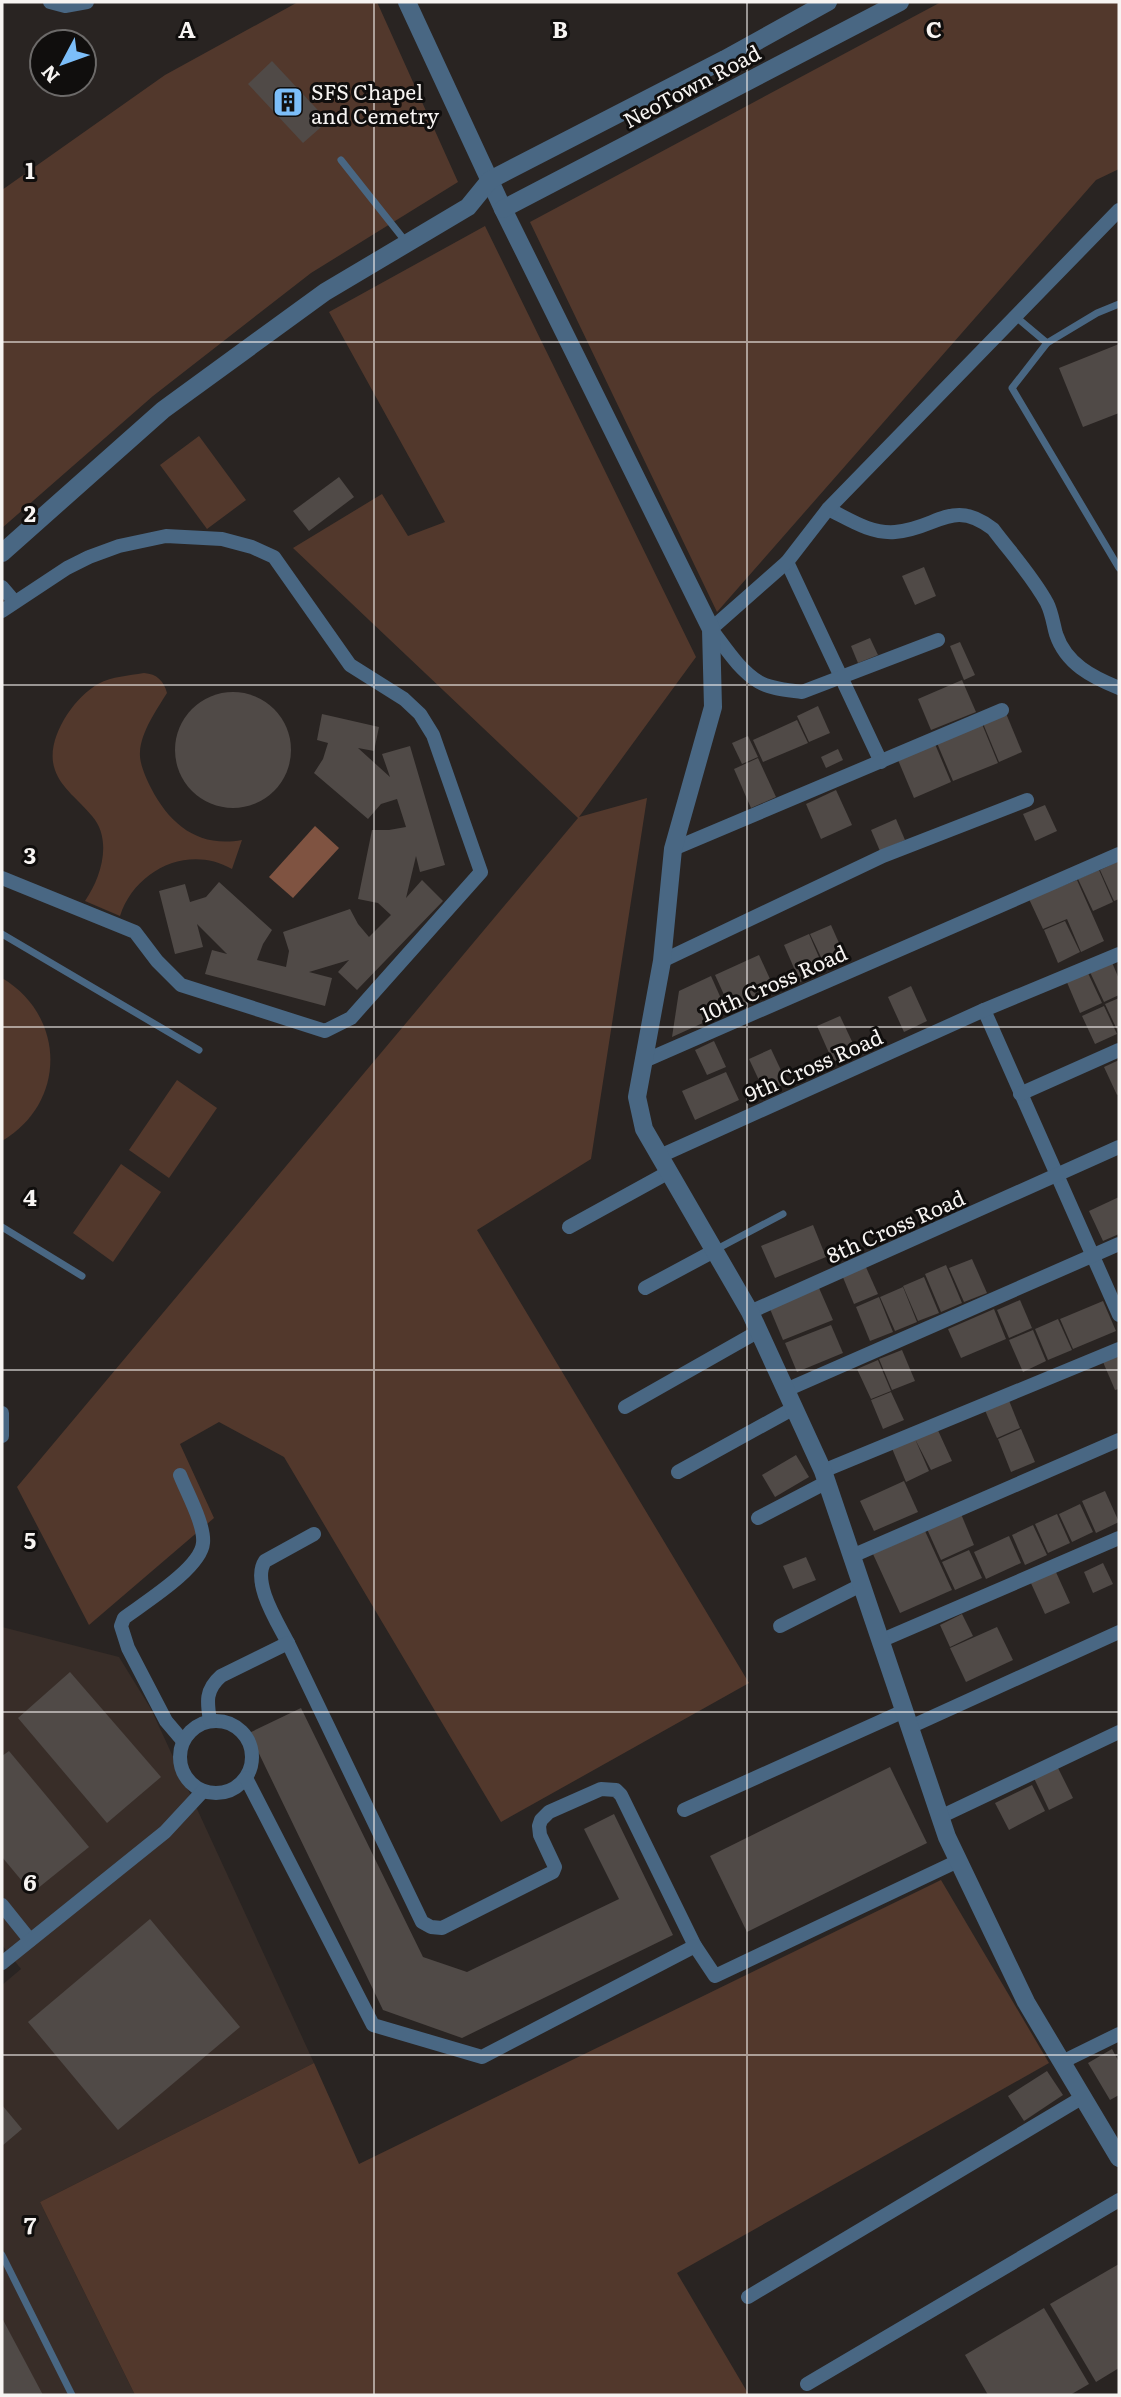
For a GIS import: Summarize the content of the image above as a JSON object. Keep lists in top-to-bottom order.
{
  "streets": {
    "street": [
      "NeoTown Road",
      "10th Cross Road",
      "9th Cross Road",
      "8th Cross Road"
    ]
  },
  "places": {
    "building": ["SFS Chapel and Cemetry"]
  },
  "north": "bottom left",
  "grid": {
    "columns": ["A", "B", "C"],
    "rows": [
      "1",
      "2",
      "3",
      "4",
      "5",
      "6",
      "7"
    ]
  }
}
